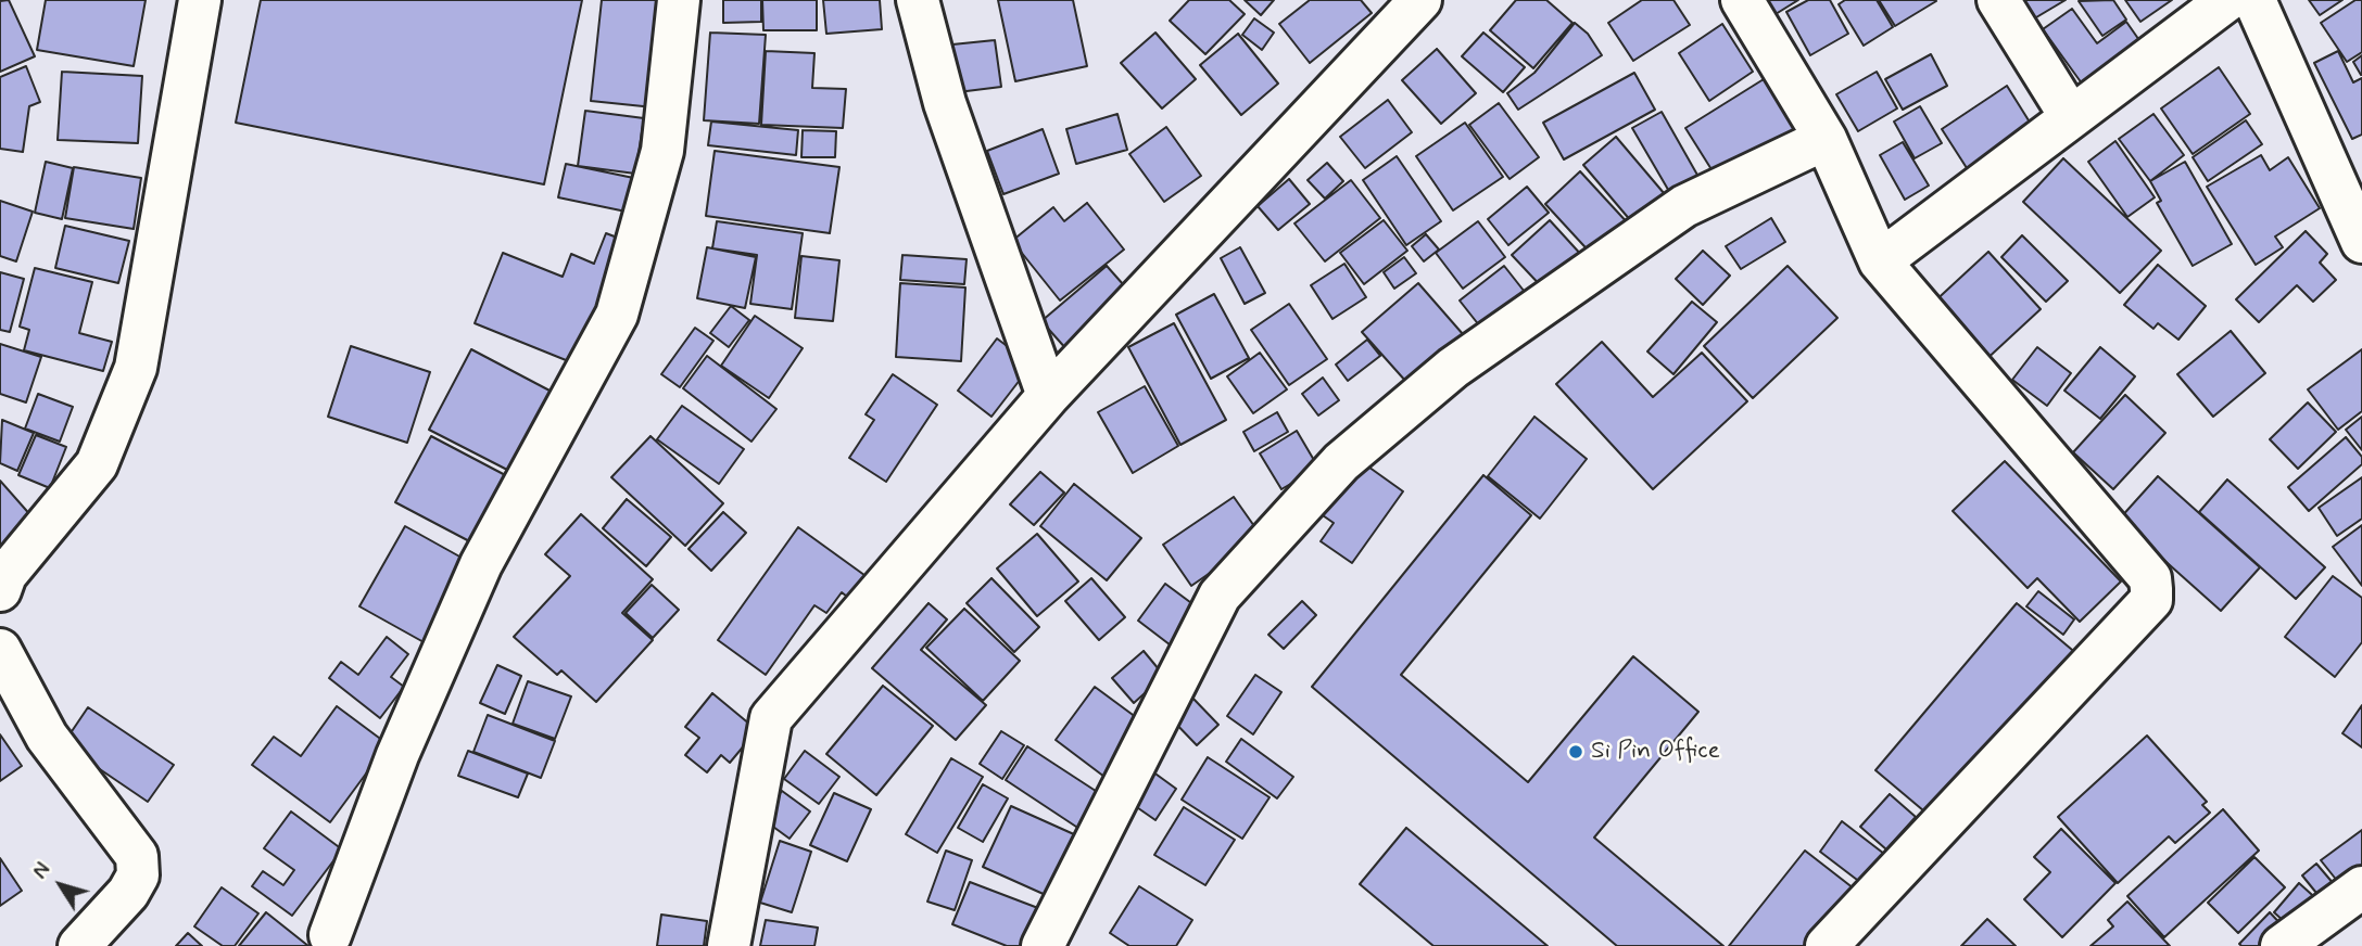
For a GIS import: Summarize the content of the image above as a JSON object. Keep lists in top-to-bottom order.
{
  "places": ["Si Pin Office"],
  "north": "top left"
}
